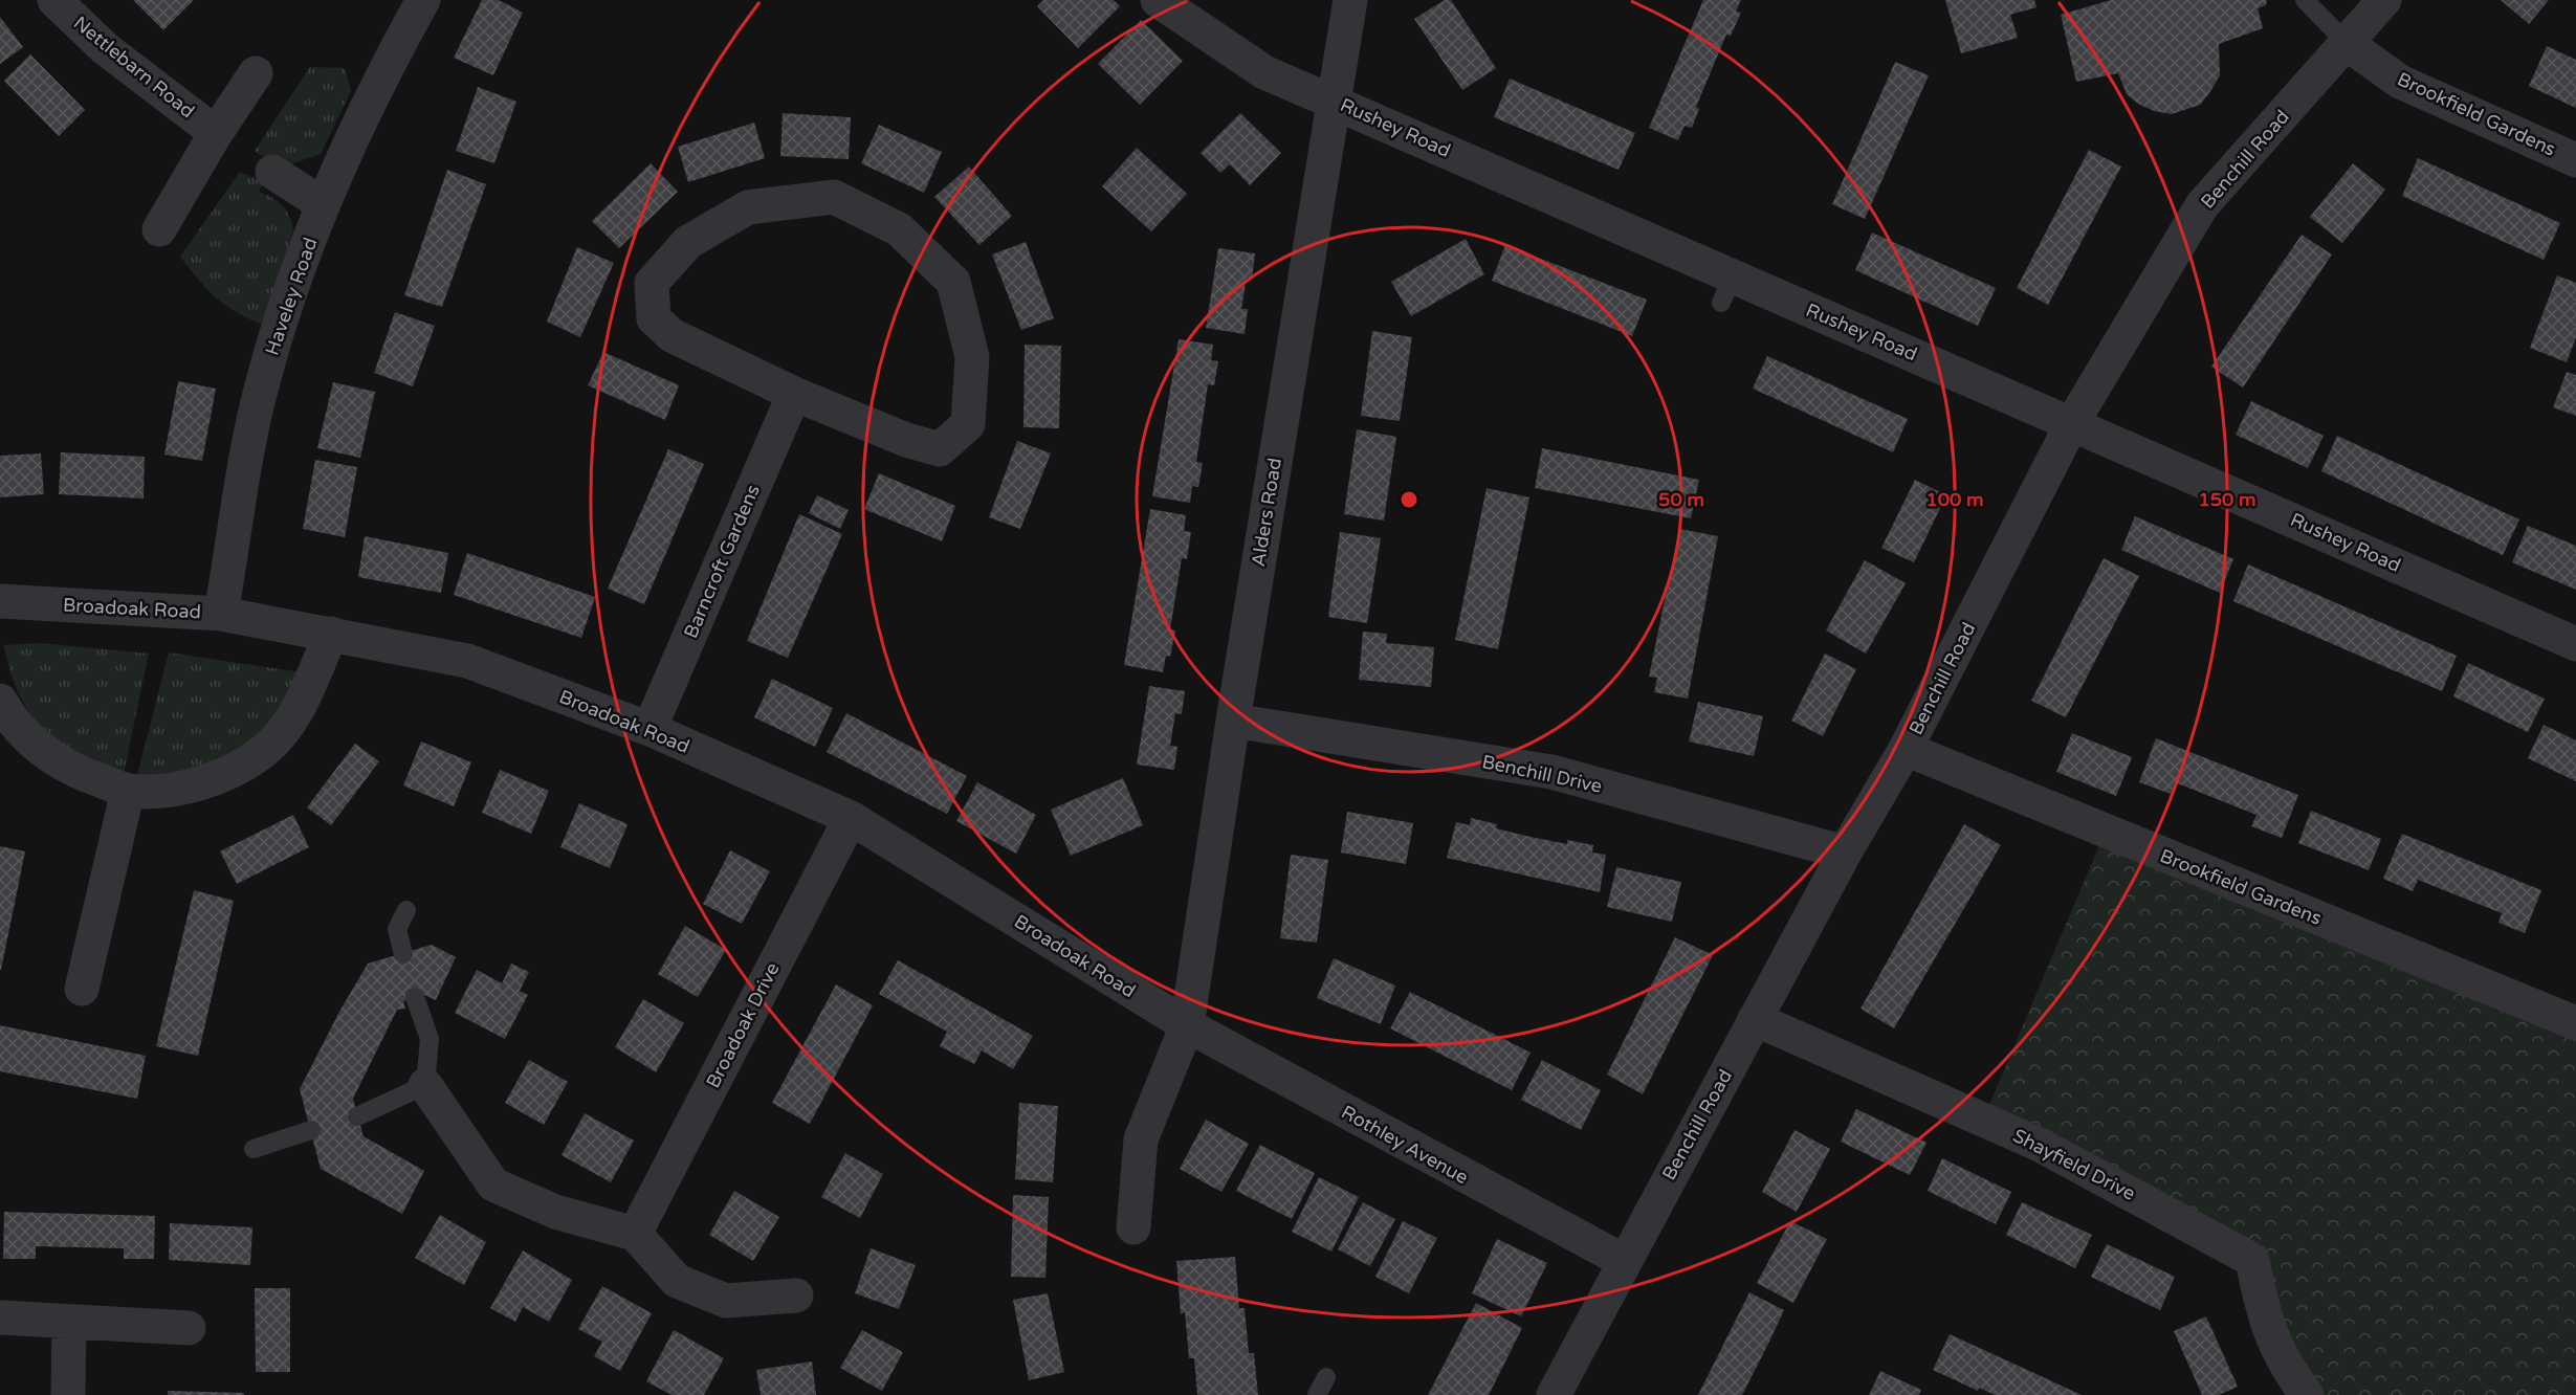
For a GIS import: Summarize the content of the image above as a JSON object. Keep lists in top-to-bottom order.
{
  "streets": {
    "street": [
      "Nettlebarn Road",
      "Brookfield Gardens",
      "Rushey Road",
      "Benchill Road",
      "Haveley Road",
      "Alders Road",
      "Barncroft Gardens",
      "Broadoak Road",
      "Benchill Drive",
      "Broadoak Drive",
      "Rothley Avenue",
      "Shayfield Drive"
    ]
  },
  "crossings": [
    ["Brookfield Gardens", "Benchill Road"],
    ["Rushey Road", "Benchill Road"],
    ["Rushey Road", "Alders Road"],
    ["Benchill Road", "Benchill Drive"],
    ["Benchill Road", "Rothley Avenue"],
    ["Benchill Road", "Shayfield Drive"],
    ["Haveley Road", "Broadoak Road"],
    ["Alders Road", "Broadoak Road"],
    ["Alders Road", "Benchill Drive"],
    ["Alders Road", "Rothley Avenue"],
    ["Barncroft Gardens", "Broadoak Road"],
    ["Broadoak Road", "Broadoak Drive"],
    ["Broadoak Road", "Rothley Avenue"]
  ],
  "rings": ["50 m", "100 m", "150 m"]
}
